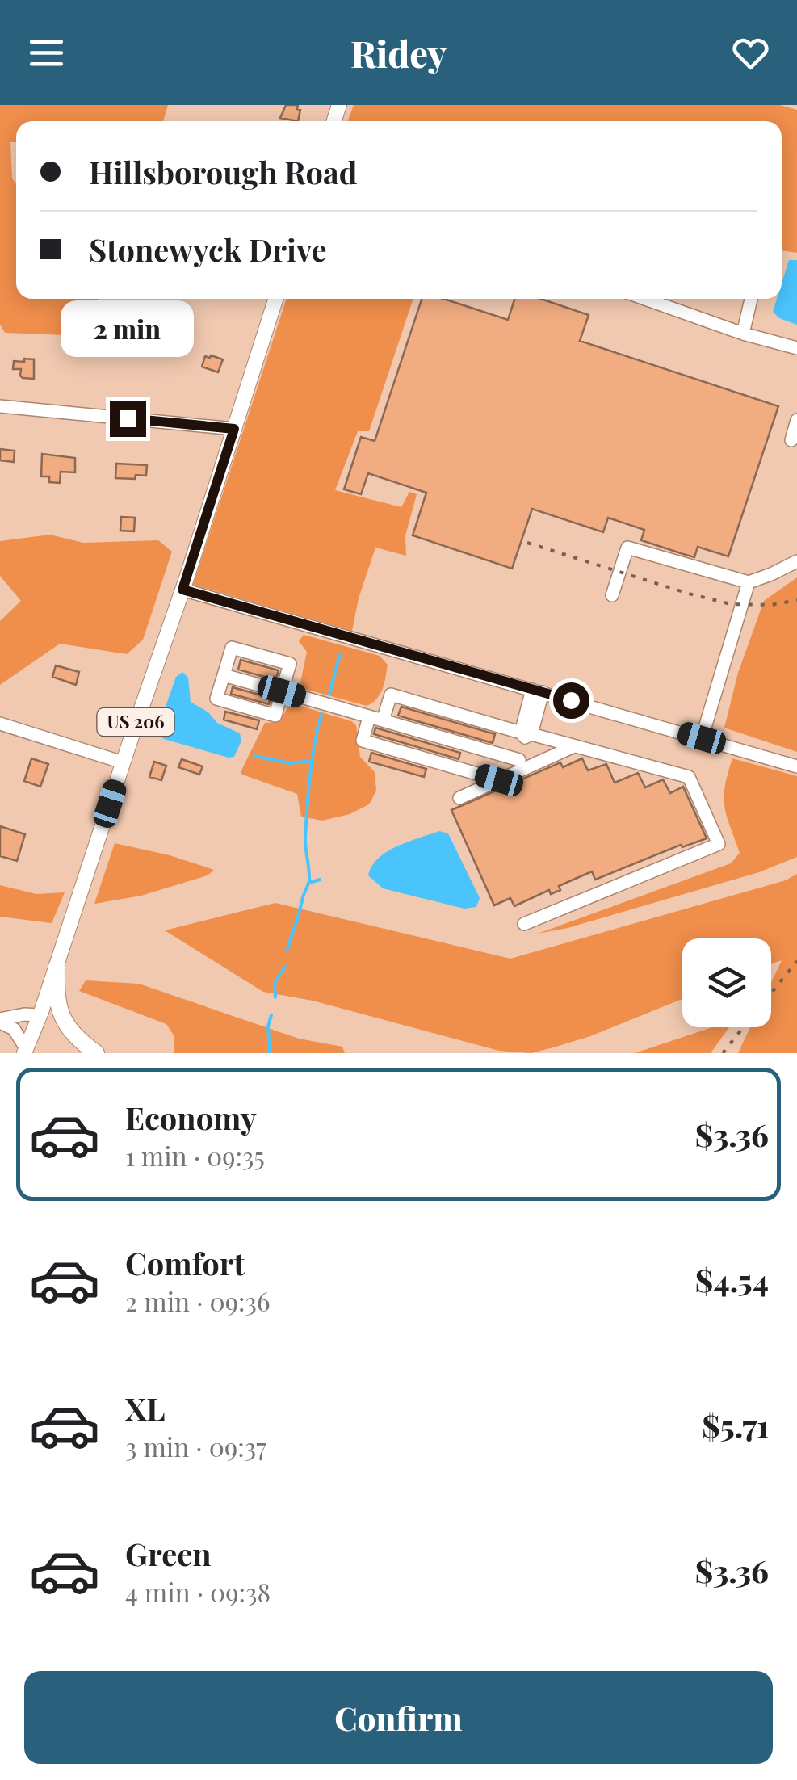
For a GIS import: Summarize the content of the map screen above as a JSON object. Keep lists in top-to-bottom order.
{
  "streets": {
    "main road": ["US 206"]
  },
  "page": {
    "header": "Ridey",
    "banner": ["Hillsborough Road", "Stonewyck Drive"],
    "bubble": "2 min",
    "list": [
      {
        "name": "Economy",
        "note": "1 min · 09:35",
        "value": "$3.36"
      },
      {
        "name": "Comfort",
        "note": "2 min · 09:36",
        "value": "$4.54"
      },
      {
        "name": "XL",
        "note": "3 min · 09:37",
        "value": "$5.71"
      },
      {
        "name": "Green",
        "note": "4 min · 09:38",
        "value": "$3.36"
      }
    ],
    "buttons": "Confirm"
  }
}
